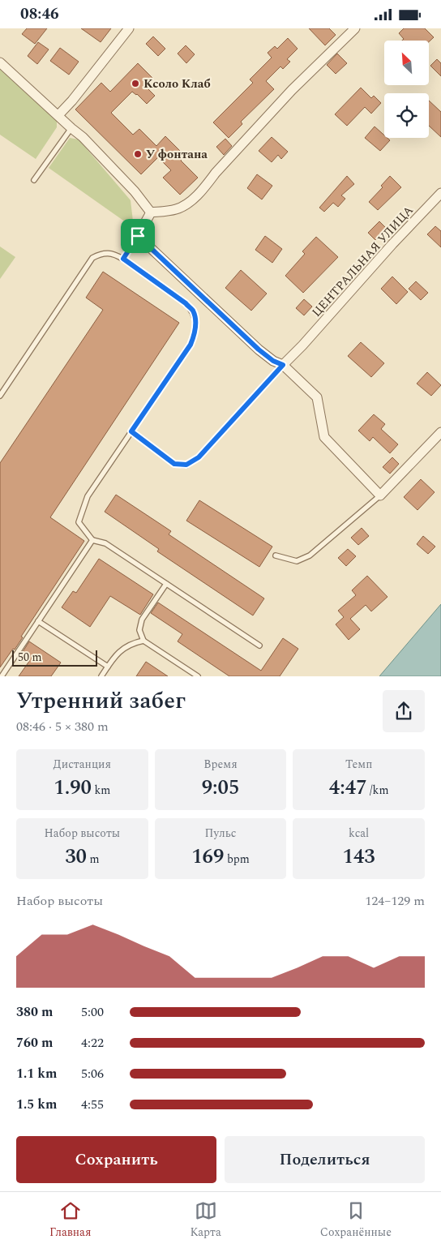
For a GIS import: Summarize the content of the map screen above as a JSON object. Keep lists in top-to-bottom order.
{
  "streets": {
    "street": ["ЦЕНТРАЛЬНАЯ УЛИЦА"]
  },
  "places": ["Ксоло Клаб", "У фонтана"],
  "scale_bar": "50 m",
  "north": "top left",
  "page": {
    "status": "08:46",
    "scale": "50 m",
    "heading": ["Утренний забег", "08:46 · 5 × 380 m"],
    "stats": [
      ["Дистанция", "1.90 km"],
      ["Время", "9:05"],
      ["Темп", "4:47 /km"],
      ["Набор высоты", "30 m"],
      ["Пульс", "169 bpm"],
      ["kcal", "143"]
    ],
    "chart": ["Набор высоты", "124–129 m"],
    "list": [
      {
        "name": "380 m",
        "note": "5:00"
      },
      {
        "name": "760 m",
        "note": "4:22"
      },
      {
        "name": "1.1 km",
        "note": "5:06"
      },
      {
        "name": "1.5 km",
        "note": "4:55"
      }
    ],
    "buttons": ["Сохранить", "Поделиться"],
    "tabs": ["Главная", "Карта", "Сохранённые"]
  }
}
